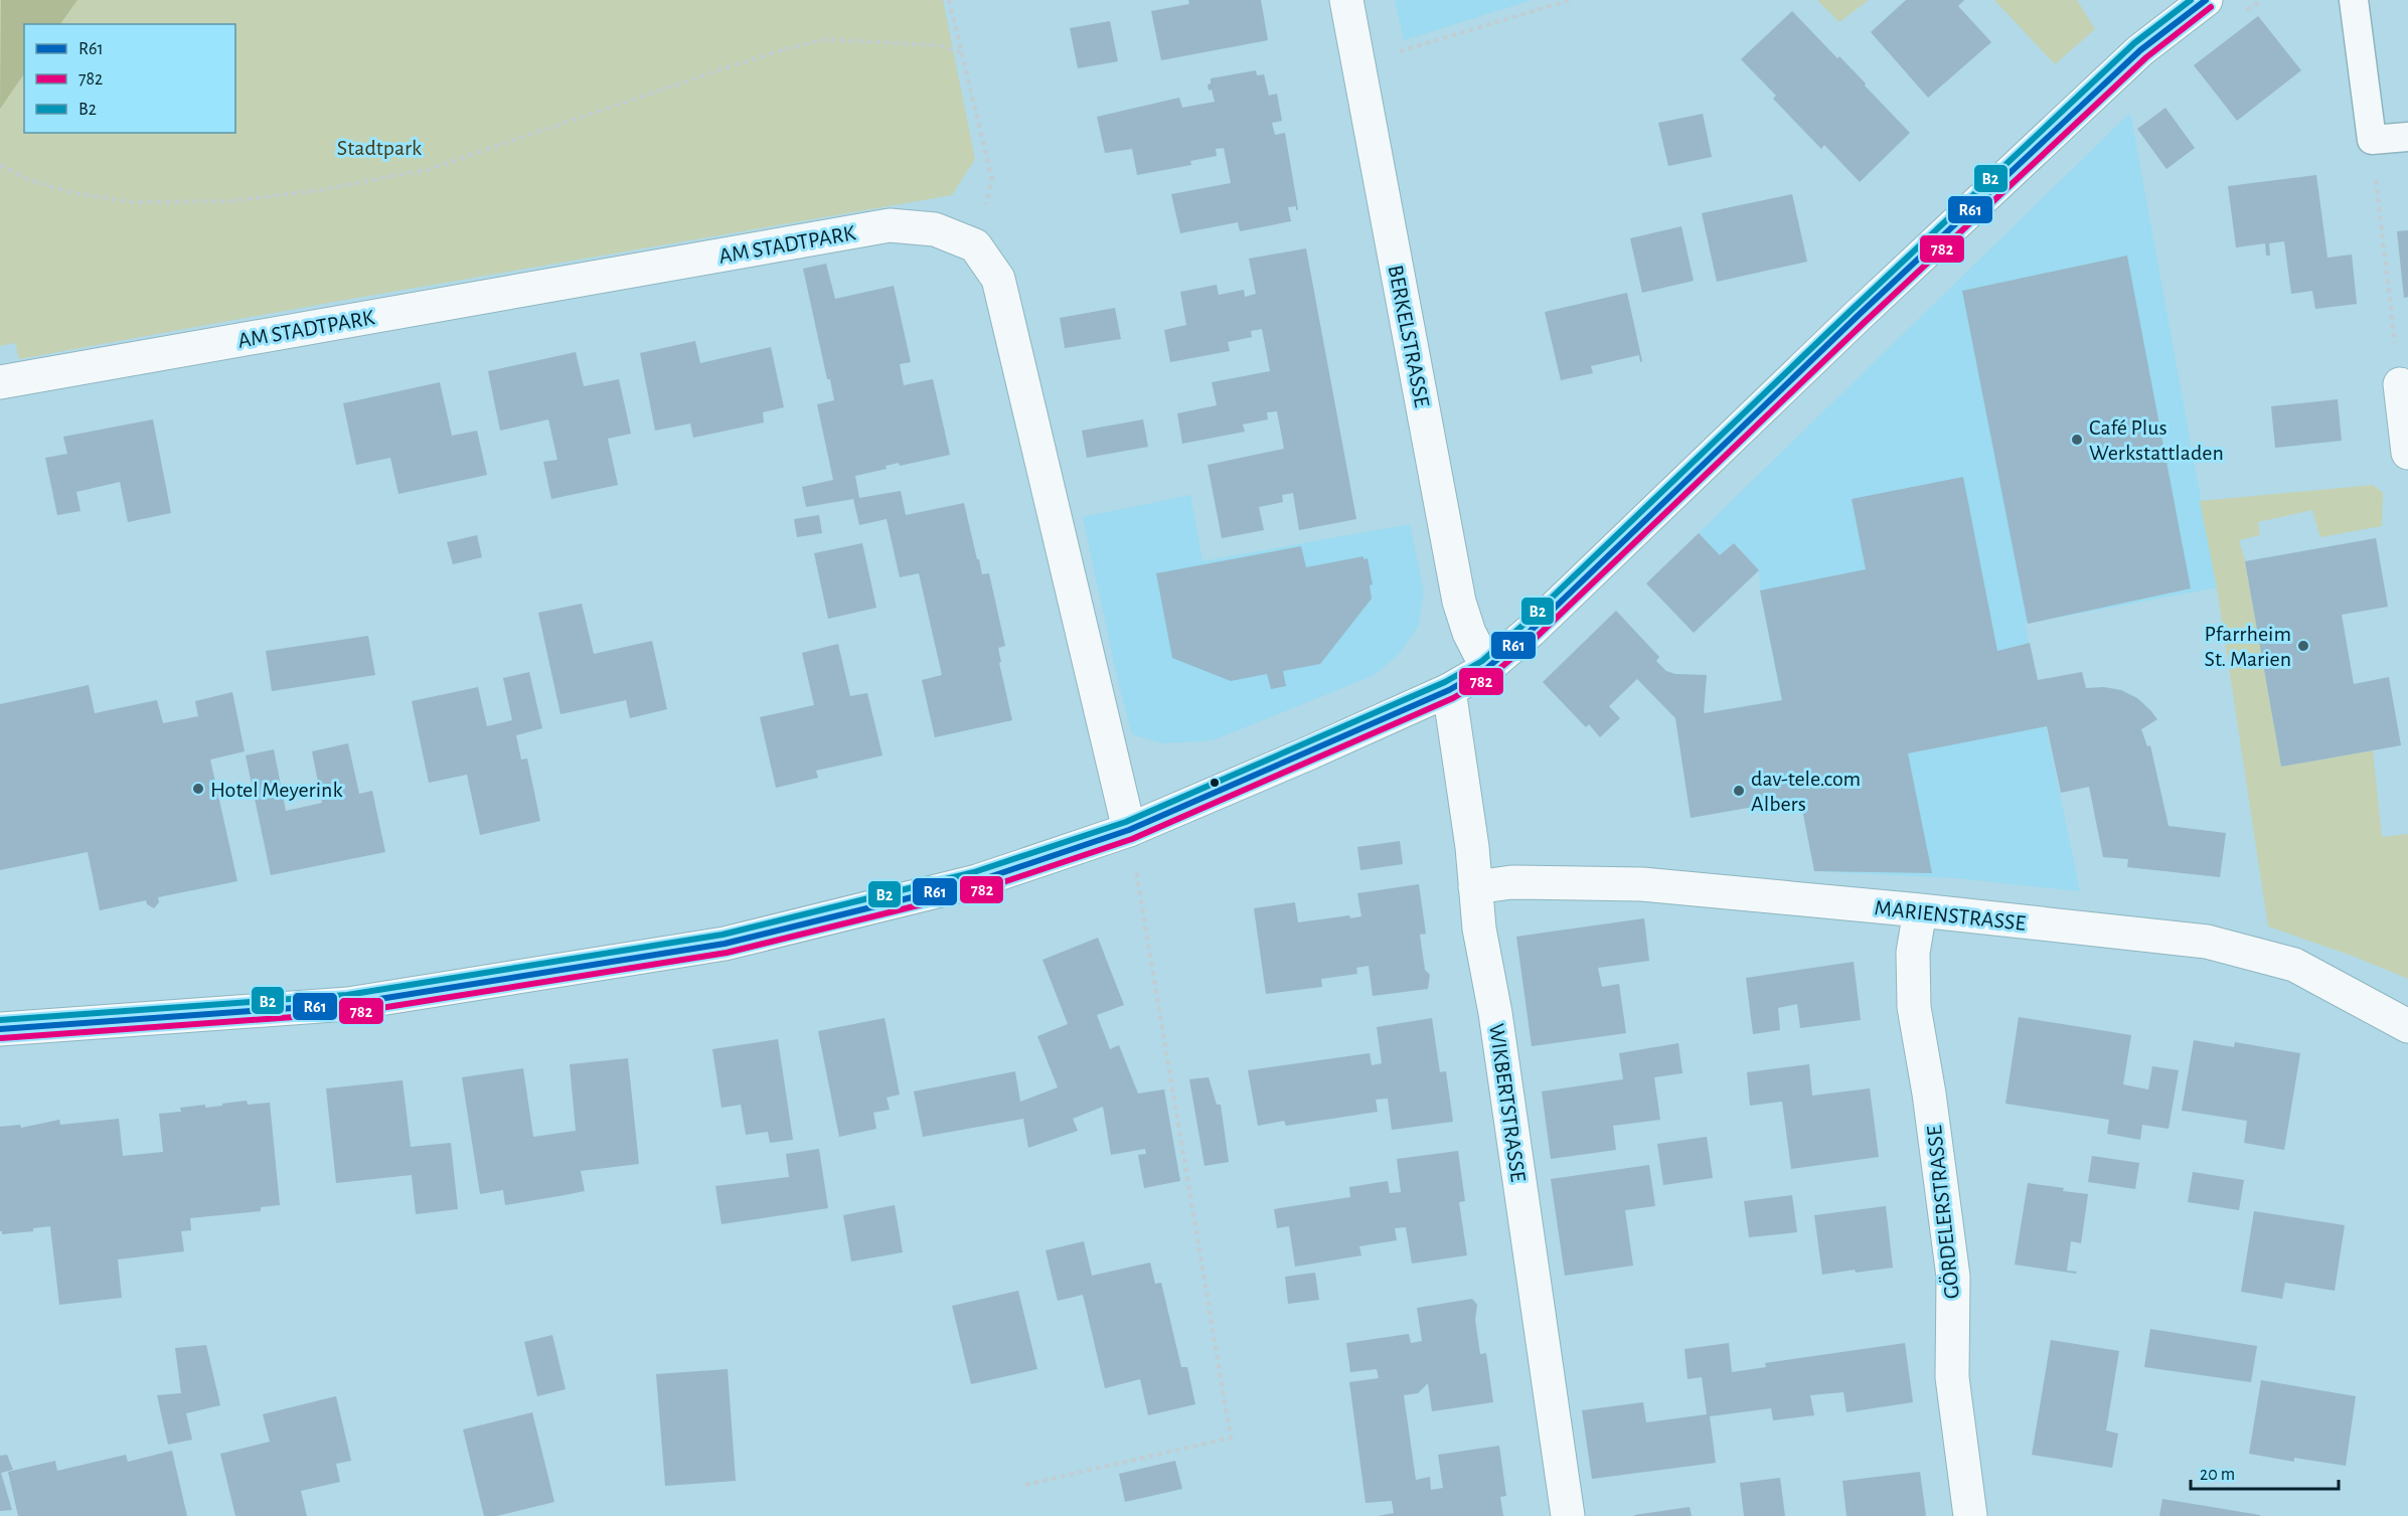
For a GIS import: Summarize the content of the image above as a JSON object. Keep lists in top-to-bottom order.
{
  "streets": {
    "street": [
      "AM STADTPARK",
      "BERKELSTRASSE",
      "MARIENSTRASSE",
      "WIKBERTSTRASSE",
      "GÖRDELERSTRASSE"
    ]
  },
  "crossings": [
    ["MARIENSTRASSE", "WIKBERTSTRASSE"],
    ["MARIENSTRASSE", "GÖRDELERSTRASSE"]
  ],
  "parks": ["Stadtpark"],
  "places": [
    "Café Plus Werkstattladen",
    "Pfarrheim St. Marien",
    "Hotel Meyerink",
    "dav-tele.com Albers"
  ],
  "lines": ["transit line R61", "transit line B2", "transit line 782"],
  "legend": ["R61", "782", "B2"],
  "scale_bar": "20 m"
}
